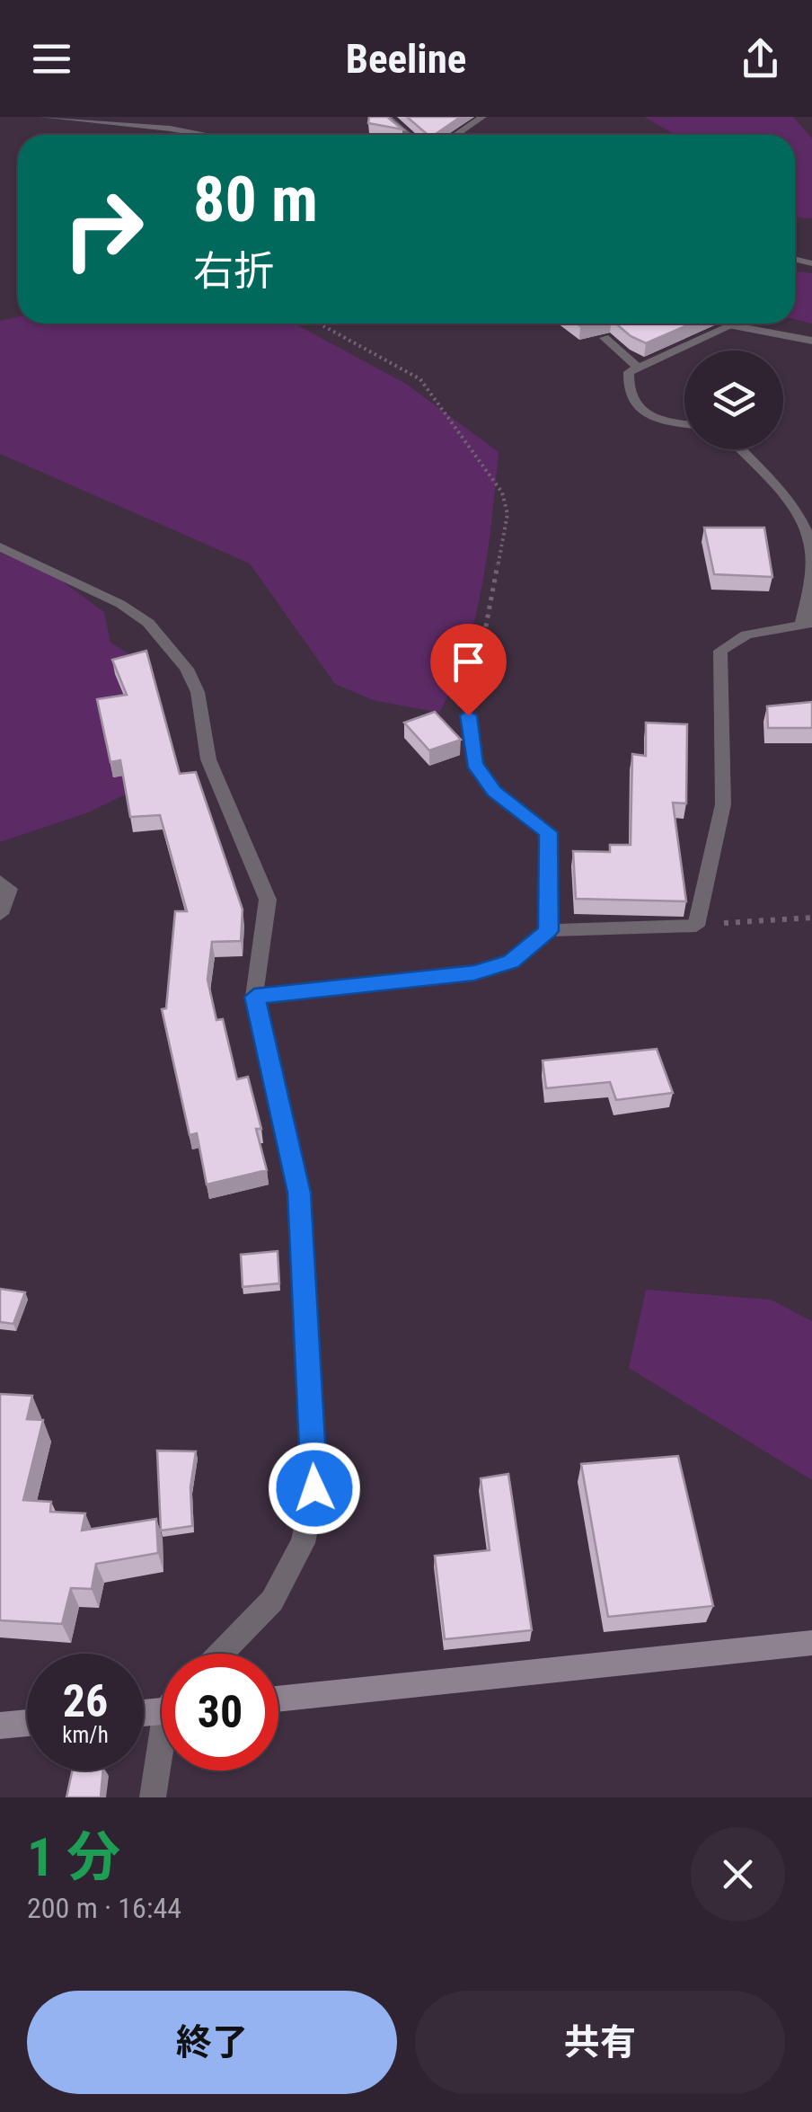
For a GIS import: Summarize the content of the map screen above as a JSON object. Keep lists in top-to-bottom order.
{
  "page": {
    "header": "Beeline",
    "turn": ["80 m", "右折"],
    "speed": "26 km/h",
    "limit": "30",
    "heading": ["1 分", "200 m · 16:44"],
    "buttons": ["終了", "共有"]
  }
}
